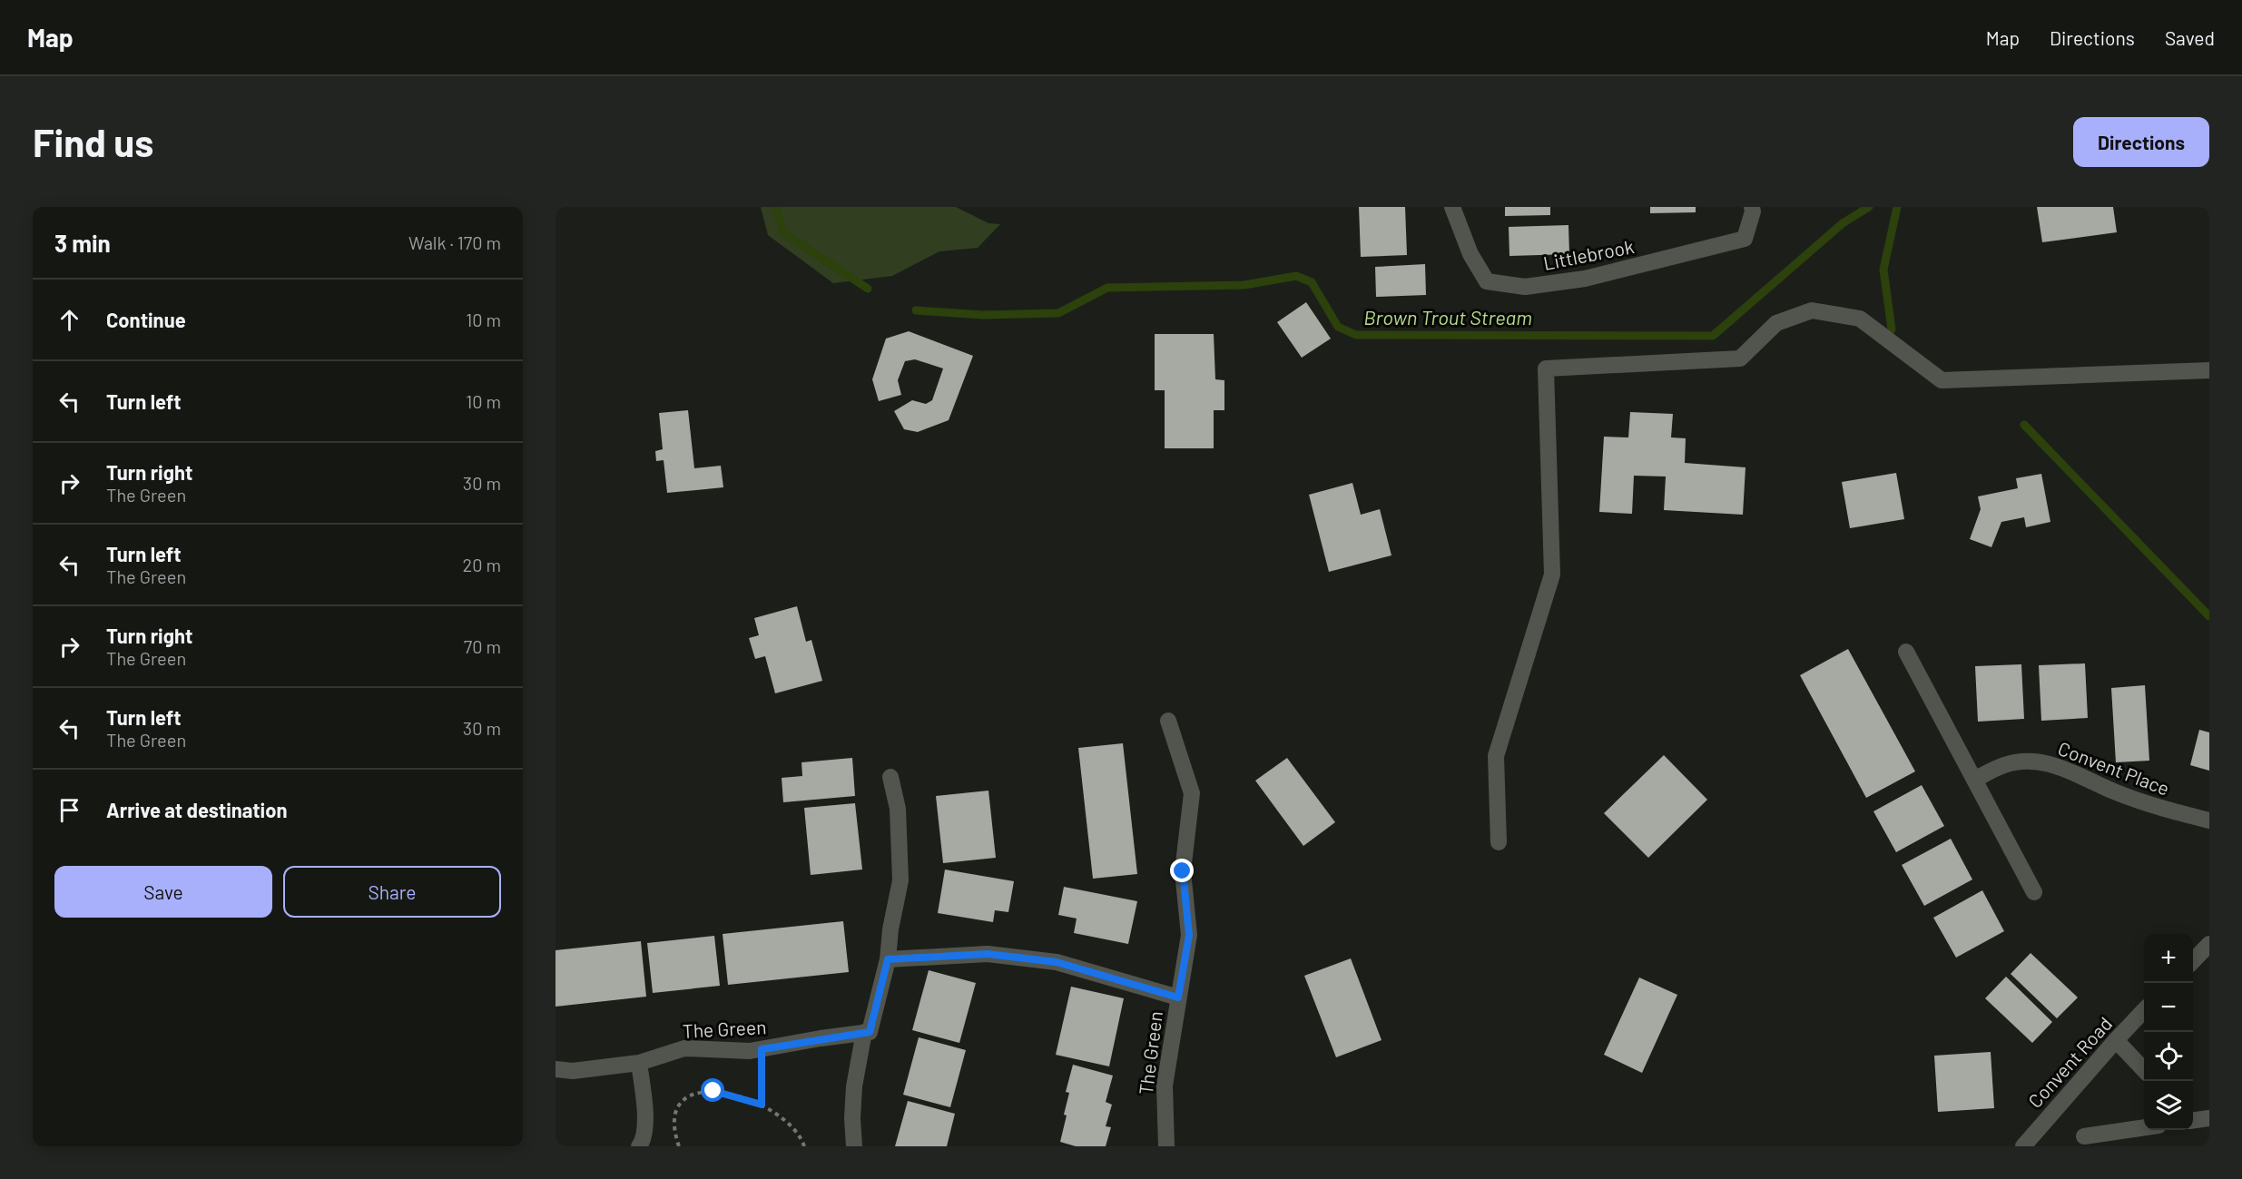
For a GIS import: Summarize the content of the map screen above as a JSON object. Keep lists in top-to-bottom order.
{
  "streets": {
    "street": [
      "Littlebrook",
      "Convent Place",
      "The Green",
      "Convent Road"
    ]
  },
  "water": ["Brown Trout Stream"],
  "page": {
    "header": "Map",
    "nav": ["Map", "Directions", "Saved"],
    "buttons": [
      "Directions",
      ["Save", "Share"]
    ],
    "title": "Find us",
    "heading": ["3 min", "Walk · 170 m"],
    "list": [
      ["Continue", "10 m"],
      ["Turn left", "10 m"],
      ["Turn right", "The Green", "30 m"],
      ["Turn left", "The Green", "20 m"],
      ["Turn right", "The Green", "70 m"],
      ["Turn left", "The Green", "30 m"],
      "Arrive at destination"
    ],
    "map_buttons": ["+", "−"]
  }
}
